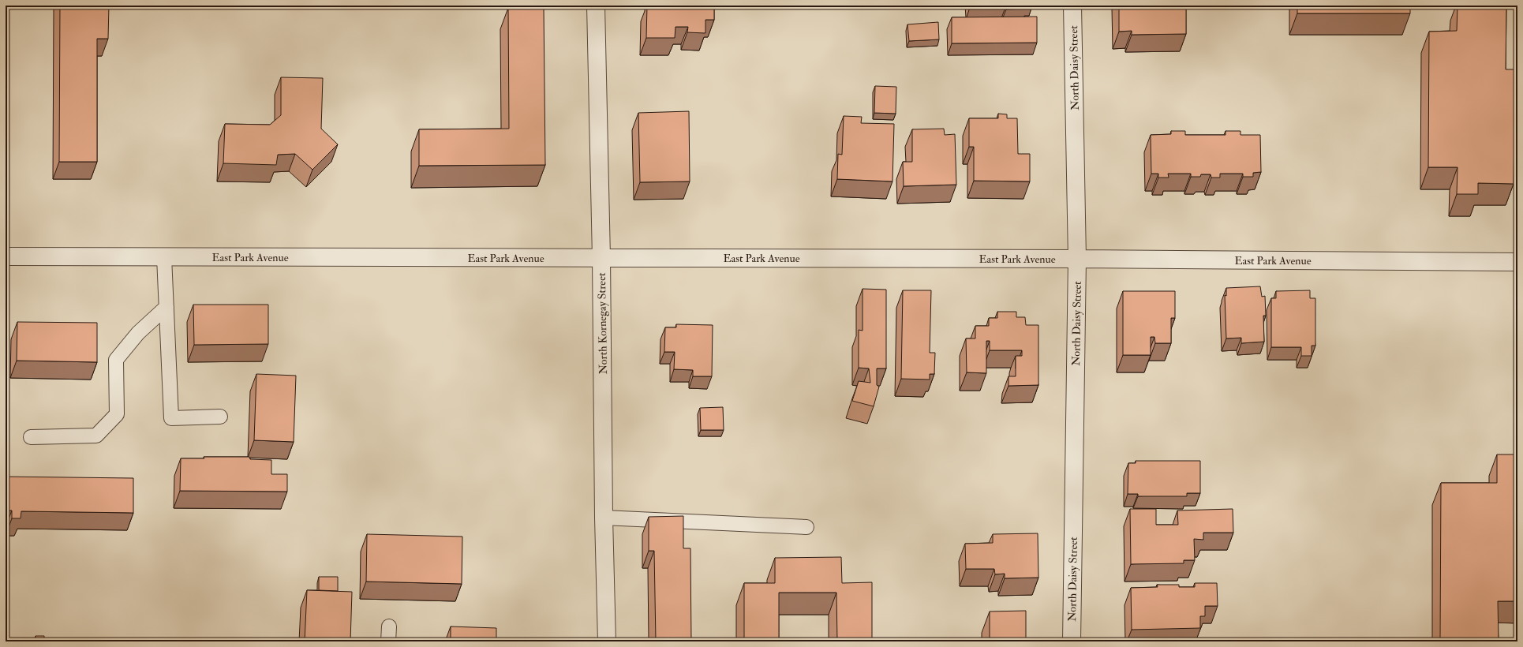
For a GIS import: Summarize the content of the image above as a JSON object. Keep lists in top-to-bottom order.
{
  "streets": {
    "street": ["North Daisy Street", "East Park Avenue", "North Kornegay Street"]
  },
  "crossings": [
    ["North Daisy Street", "East Park Avenue"],
    ["East Park Avenue", "North Kornegay Street"]
  ]
}
